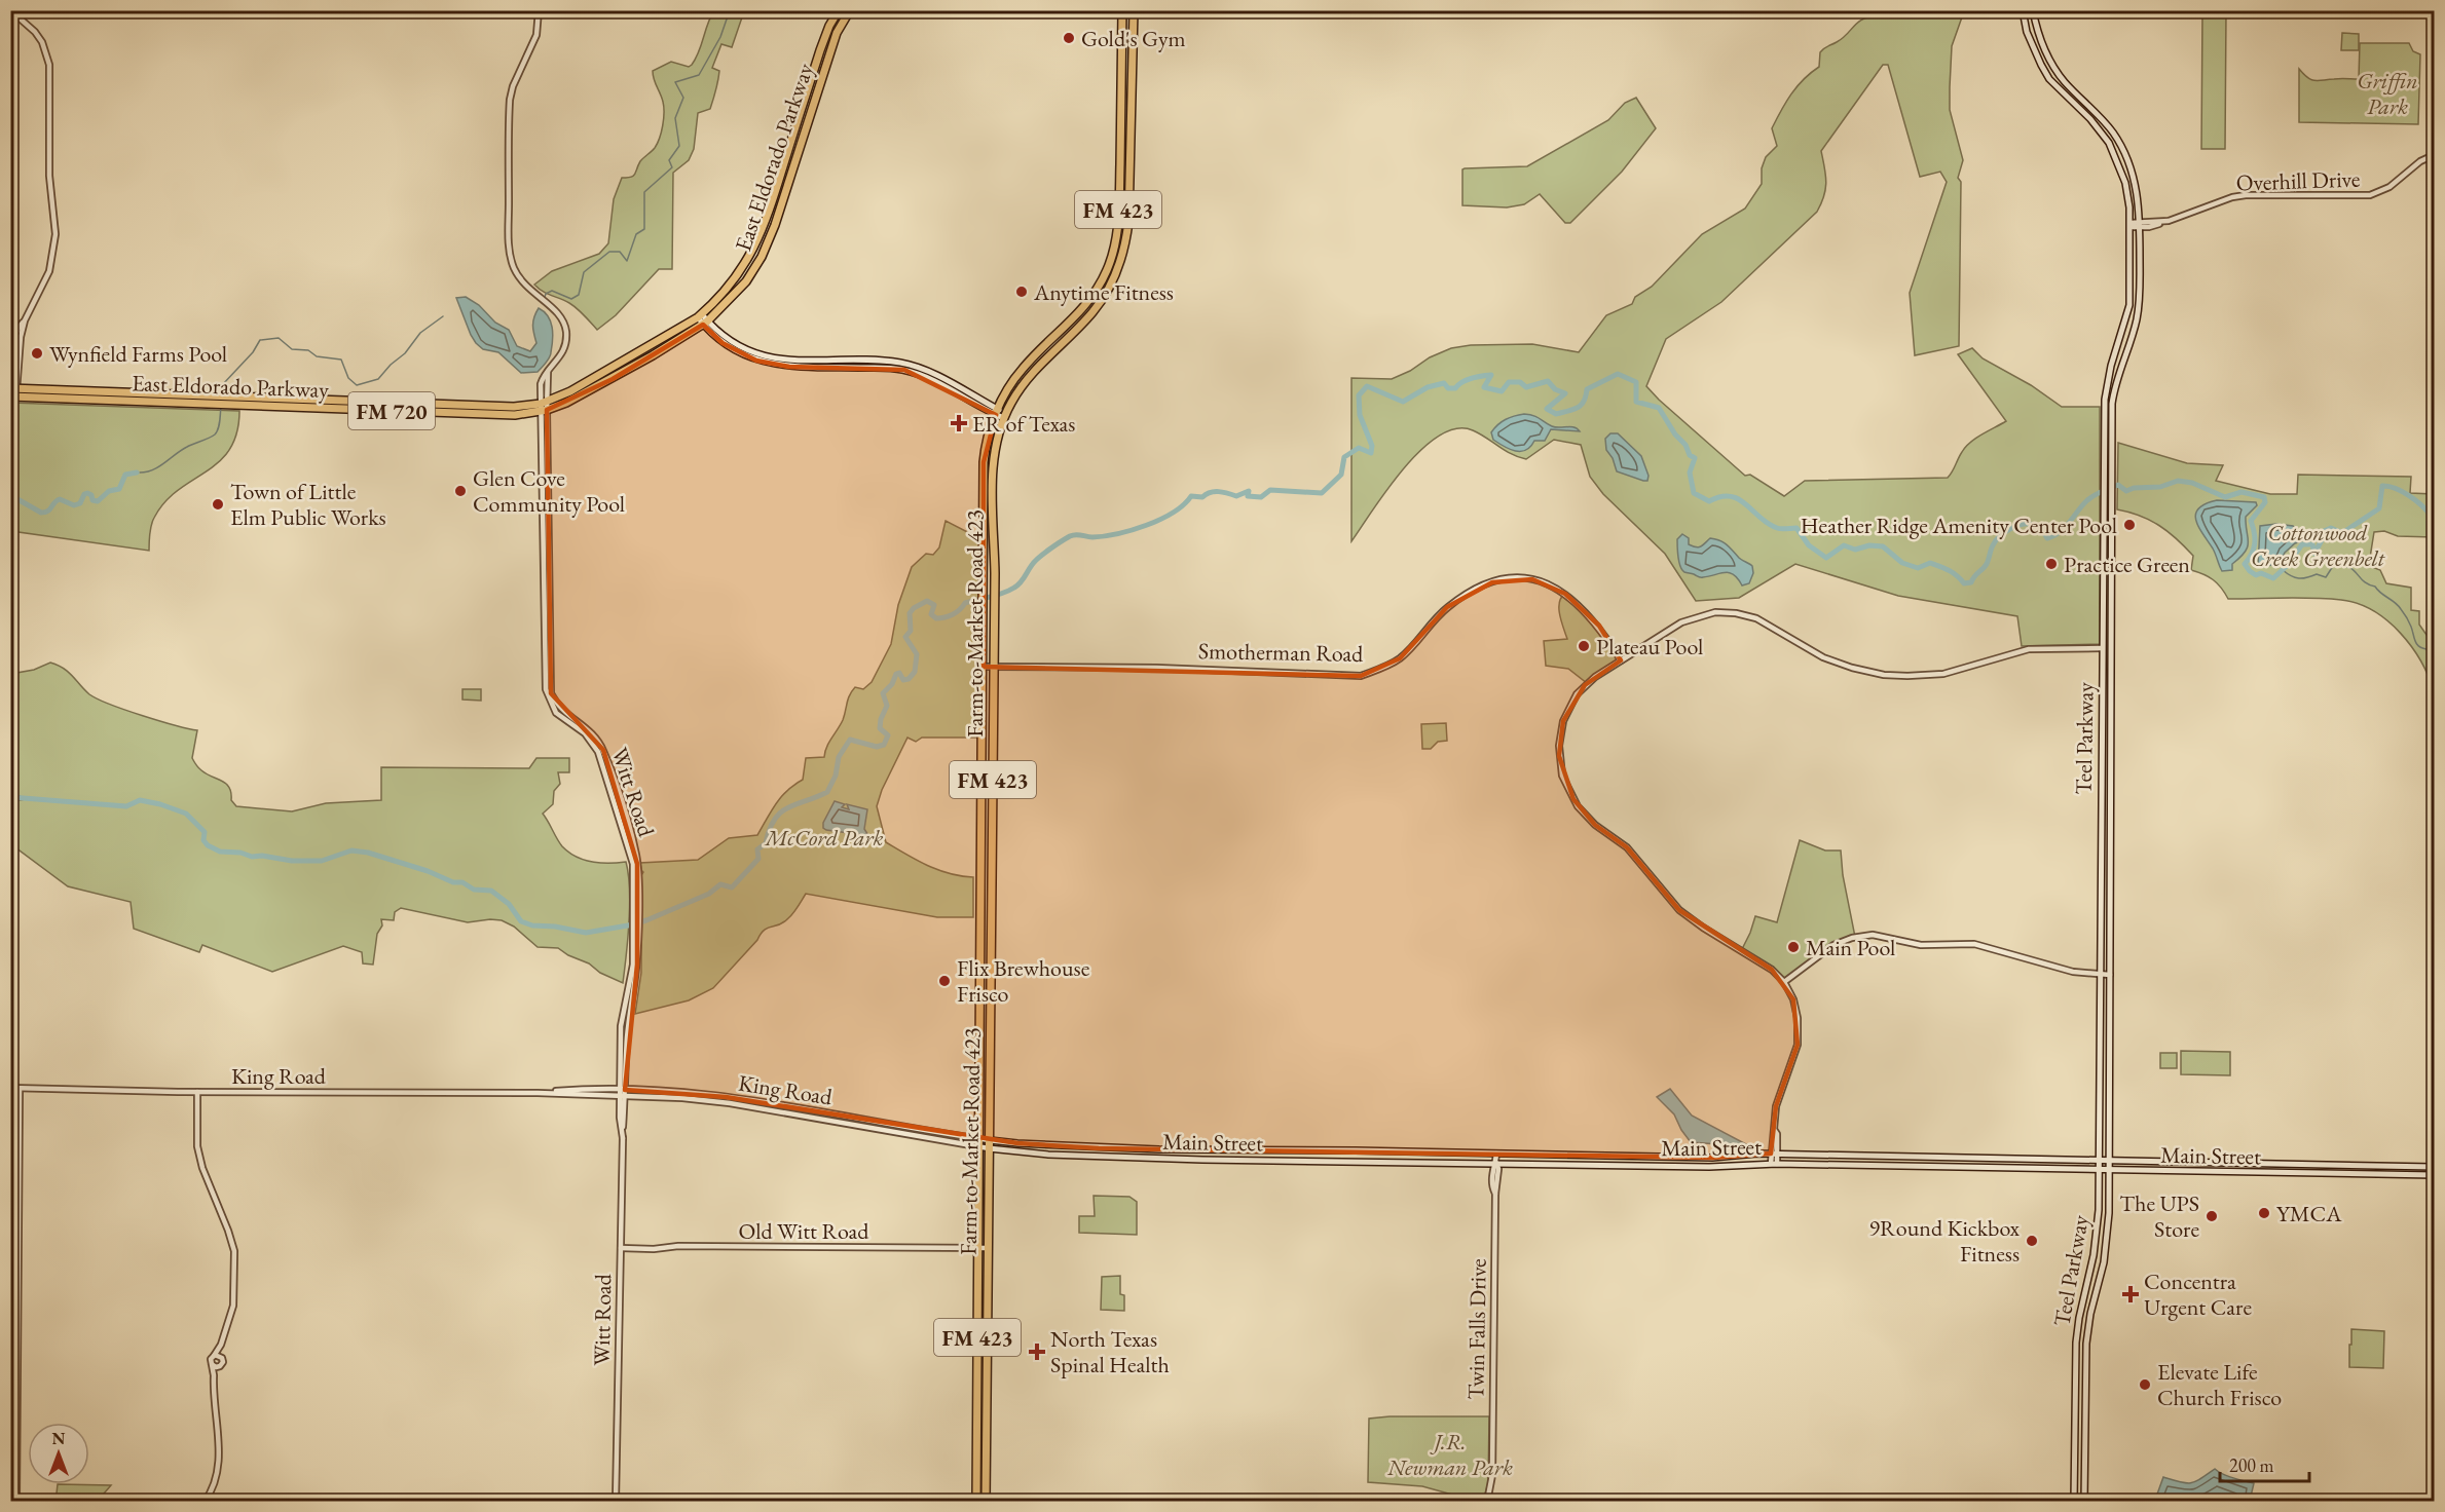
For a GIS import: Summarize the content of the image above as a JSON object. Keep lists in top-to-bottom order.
{
  "streets": {
    "main road": [
      "East Eldorado Parkway",
      "FM 423",
      "FM 720",
      "Farm-to-Market Road 423",
      "Teel Parkway",
      "Main Street"
    ],
    "street": [
      "Overhill Drive",
      "Smotherman Road",
      "Witt Road",
      "King Road",
      "Old Witt Road",
      "Twin Falls Drive"
    ]
  },
  "crossings": [
    ["East Eldorado Parkway", "Witt Road"],
    ["Overhill Drive", "Teel Parkway"],
    ["Farm-to-Market Road 423", "Smotherman Road"],
    ["Farm-to-Market Road 423", "King Road"],
    ["Farm-to-Market Road 423", "Main Street"],
    ["Farm-to-Market Road 423", "Old Witt Road"],
    ["Teel Parkway", "Main Street"],
    ["Witt Road", "King Road"],
    ["Witt Road", "Old Witt Road"],
    ["King Road", "Main Street"],
    ["Main Street", "Twin Falls Drive"]
  ],
  "parks": [
    "Griffin Park",
    "Cottonwood Creek Greenbelt",
    "McCord Park",
    "J.R. Newman Park"
  ],
  "places": {
    "other": [
      "Gold's Gym",
      "Anytime Fitness",
      "Wynfield Farms Pool",
      "Glen Cove Community Pool",
      "Town of Little Elm Public Works",
      "Heather Ridge Amenity Center Pool",
      "Practice Green",
      "Plateau Pool",
      "Main Pool",
      "Flix Brewhouse Frisco",
      "YMCA",
      "The UPS Store",
      "9Round Kickbox Fitness",
      "Elevate Life Church Frisco"
    ],
    "health": ["ER of Texas", "Concentra Urgent Care", "North Texas Spinal Health"]
  },
  "scale_bar": "200 m",
  "north": "top"
}
